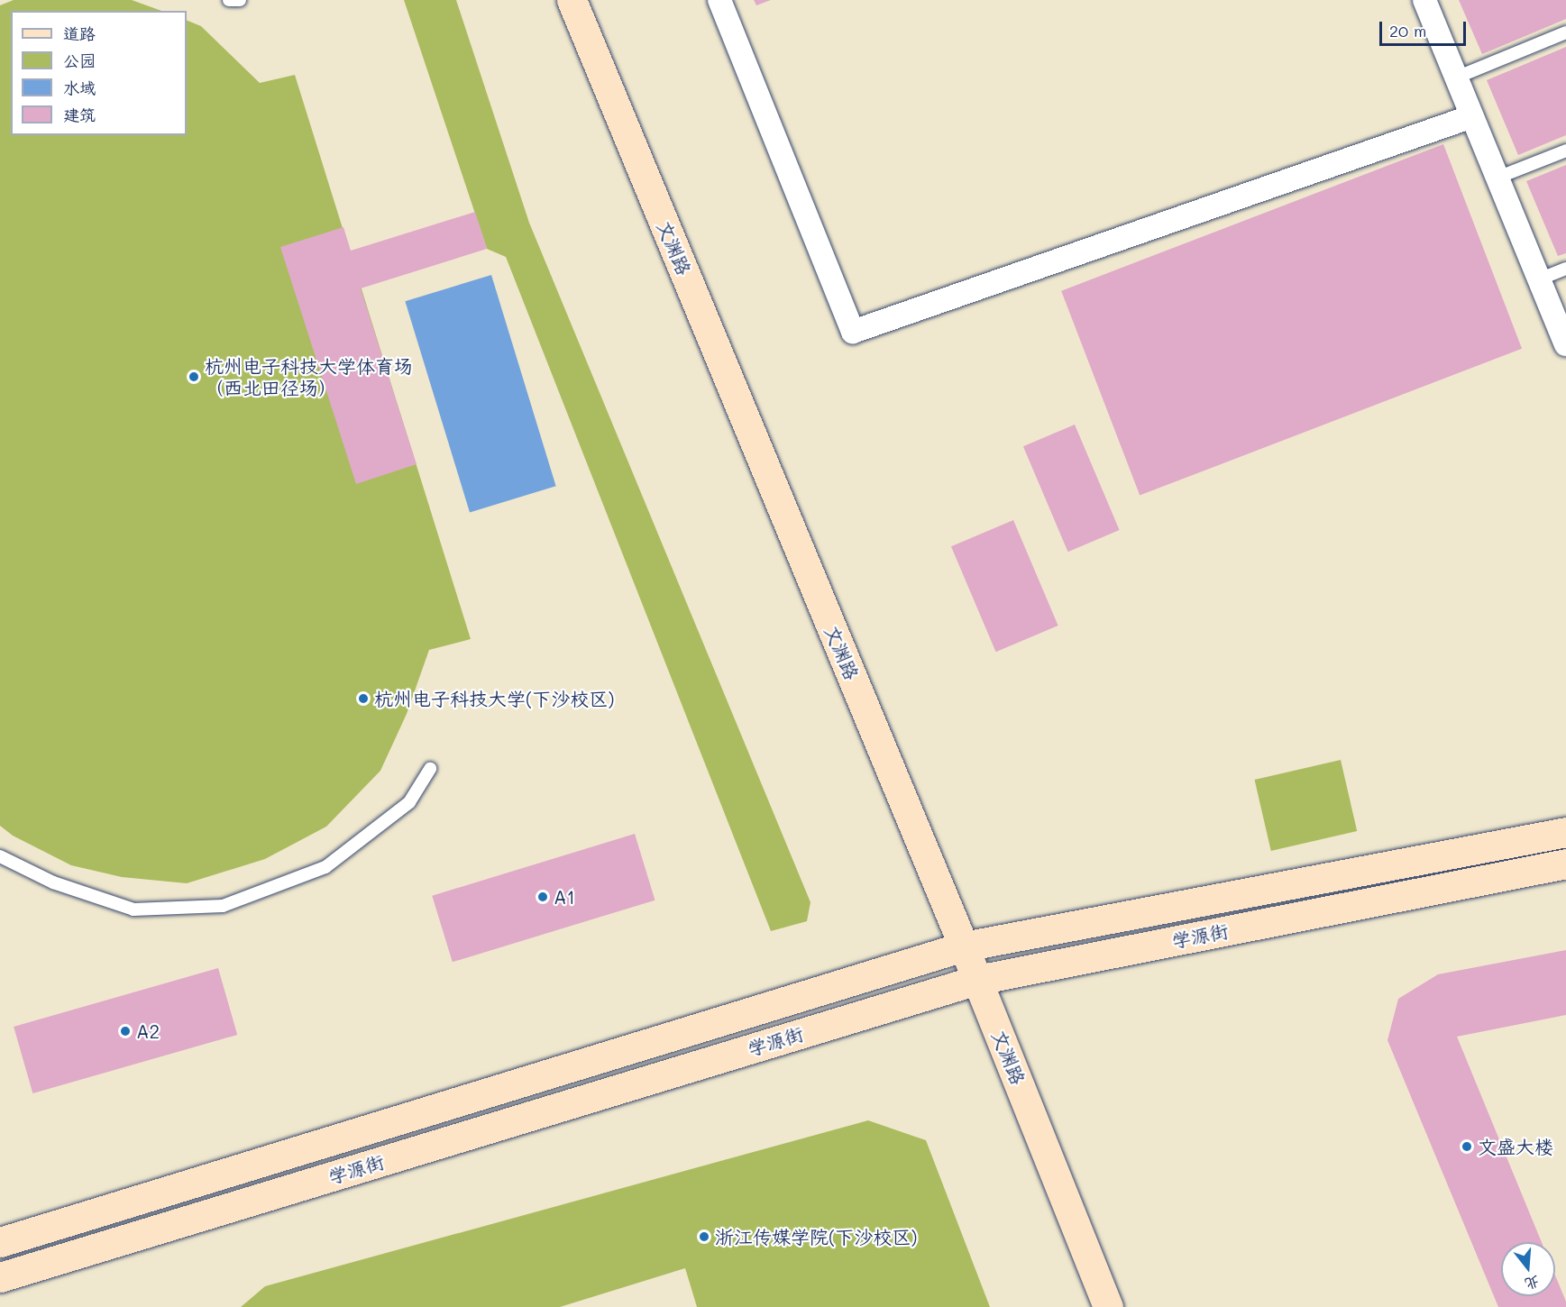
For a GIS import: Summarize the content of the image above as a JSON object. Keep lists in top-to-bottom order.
{
  "streets": {
    "main road": ["文渊路", "学源街"]
  },
  "crossings": [
    ["文渊路", "学源街"]
  ],
  "places": [
    "杭州电子科技大学体育场 （西北田径场）",
    "杭州电子科技大学(下沙校区)",
    "A1",
    "A2",
    "文盛大楼",
    "浙江传媒学院(下沙校区)"
  ],
  "legend": [
    "道路",
    "公园",
    "水域",
    "建筑"
  ],
  "scale_bar": "20 m",
  "north": "bottom"
}
